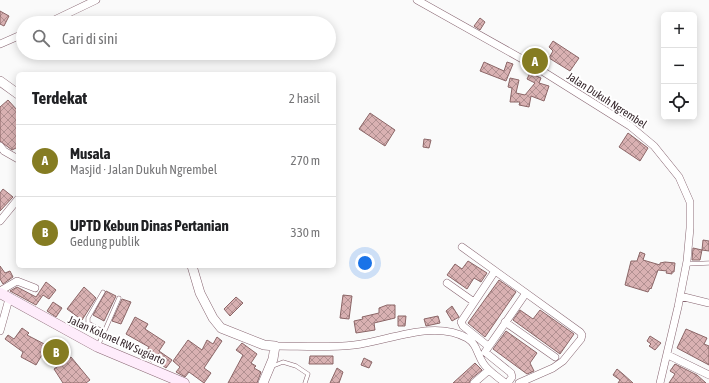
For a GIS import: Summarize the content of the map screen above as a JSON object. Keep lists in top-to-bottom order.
{
  "streets": {
    "main road": ["Jalan Kolonel RW Sugiarto"],
    "street": ["Jalan Dukuh Ngrembel"]
  },
  "page": {
    "map_buttons": ["+", "−"],
    "search": "Cari di sini",
    "pins": ["A", "B"],
    "heading": ["Terdekat", "2 hasil"],
    "list": [
      {
        "mark": "A",
        "name": "Musala",
        "note": "Masjid · Jalan Dukuh Ngrembel",
        "value": "270 m"
      },
      {
        "mark": "B",
        "name": "UPTD Kebun Dinas Pertanian",
        "note": "Gedung publik",
        "value": "330 m"
      }
    ]
  }
}
